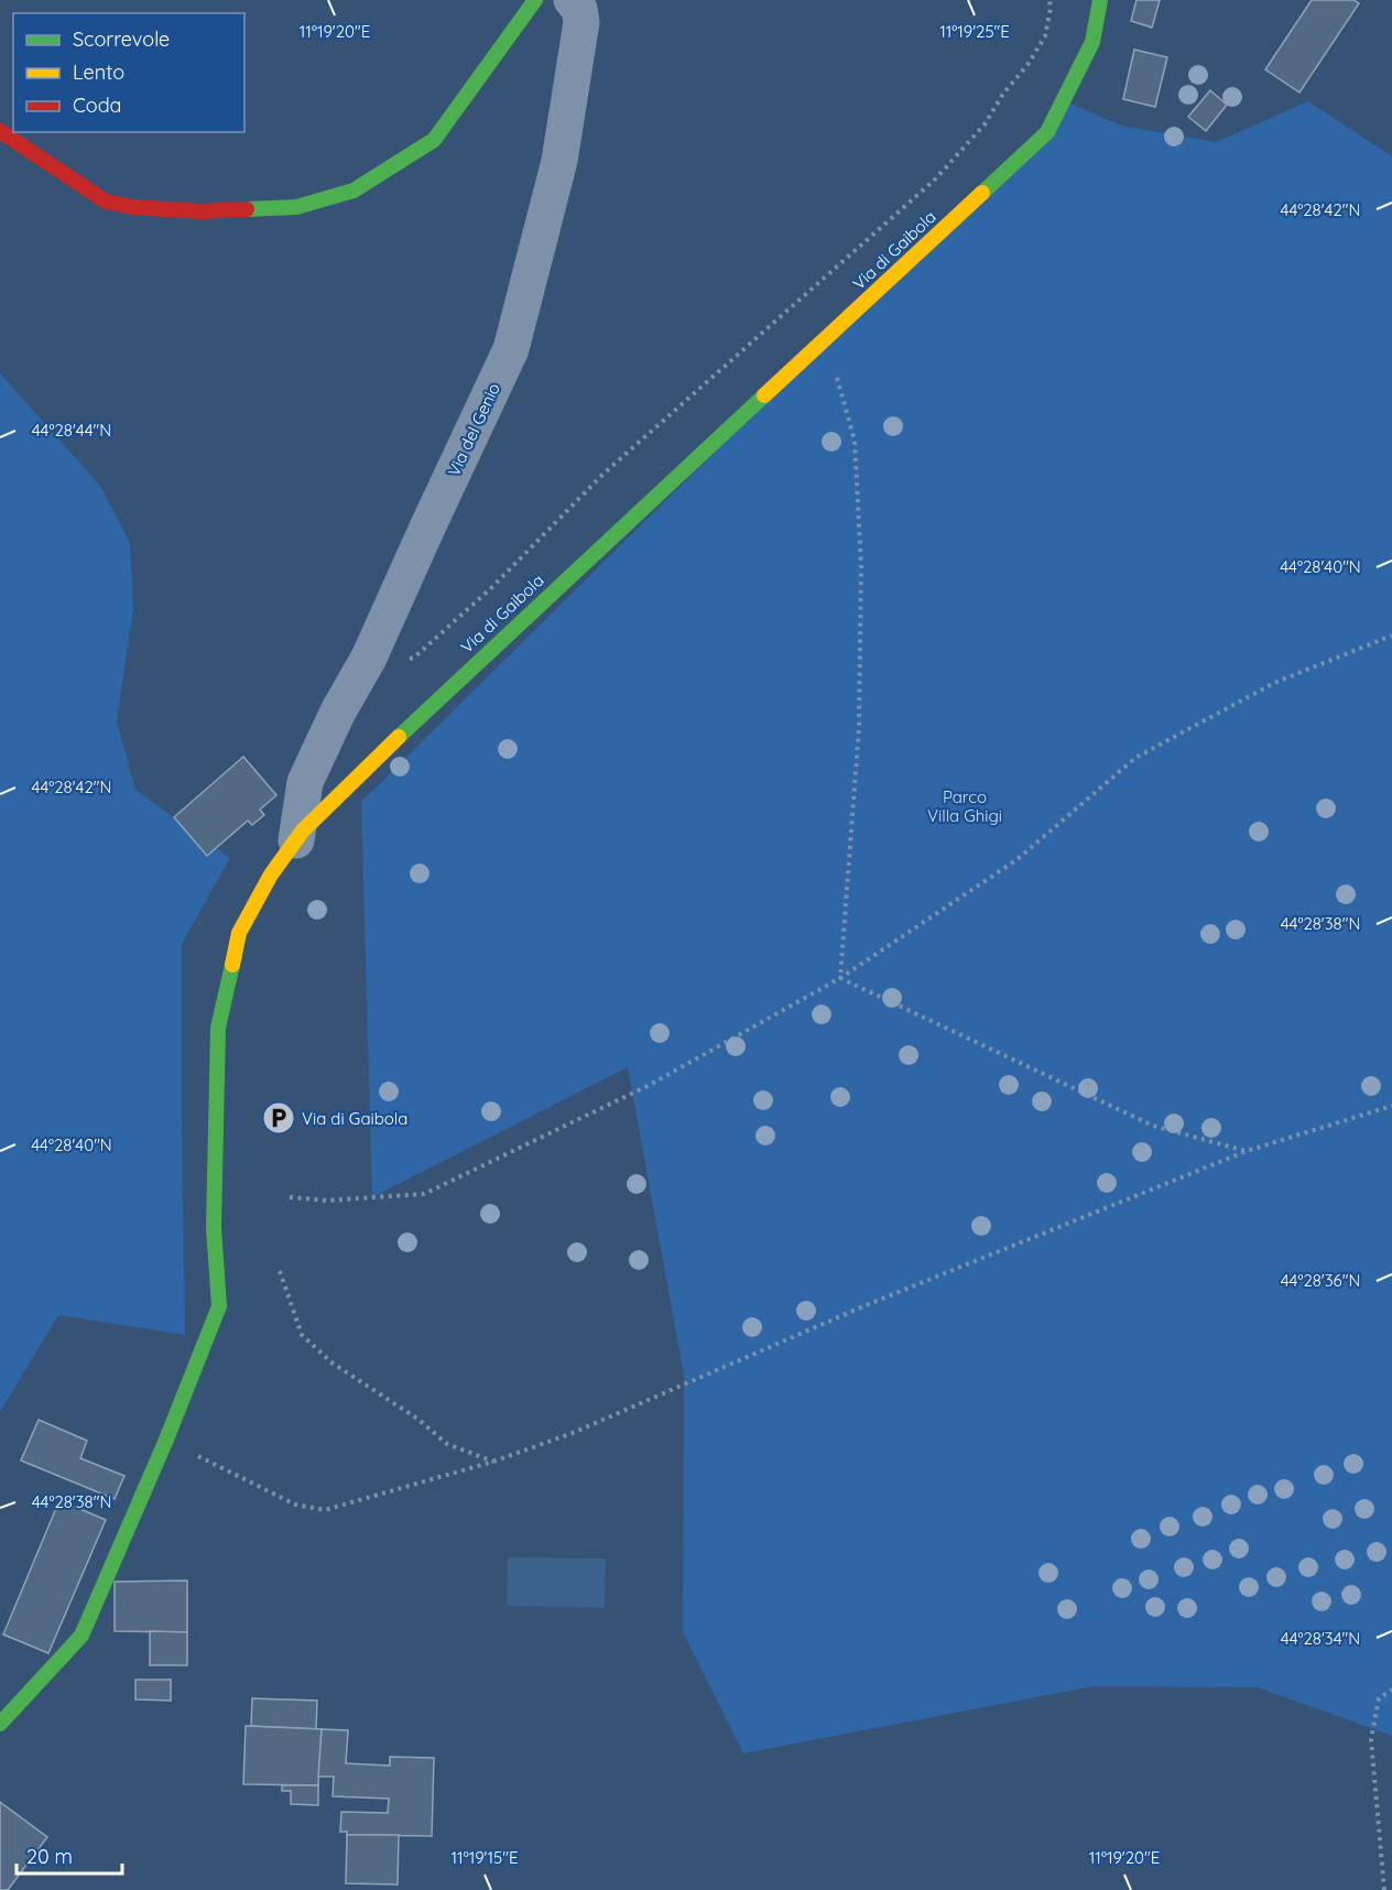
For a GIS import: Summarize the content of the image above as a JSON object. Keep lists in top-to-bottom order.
{
  "streets": {
    "street": ["Via di Gaibola", "Via del Genio"]
  },
  "crossings": [
    ["Via di Gaibola", "Via del Genio"]
  ],
  "parks": ["Parco Villa Ghigi"],
  "places": {
    "parking": ["Via di Gaibola"]
  },
  "legend": ["Scorrevole", "Lento", "Coda"],
  "scale_bar": "20 m",
  "coordinates": [
    "11°19'20\"E",
    "11°19'25\"E",
    "44°28'42\"N",
    "44°28'44\"N",
    "44°28'40\"N",
    "44°28'38\"N",
    "44°28'36\"N",
    "44°28'34\"N",
    "11°19'15\"E"
  ]
}
